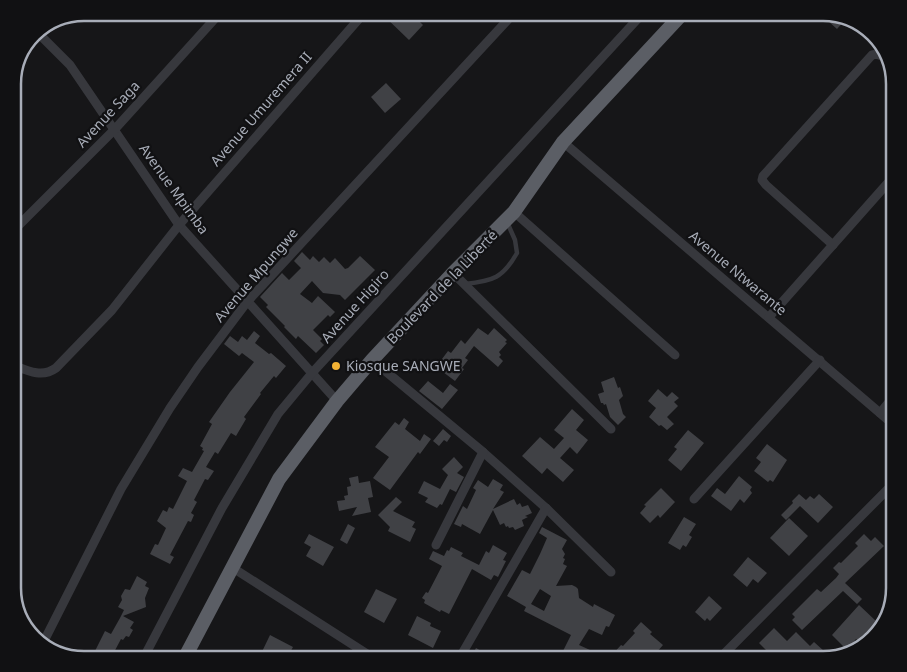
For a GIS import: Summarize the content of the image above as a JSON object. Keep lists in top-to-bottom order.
{
  "streets": {
    "highway": ["Boulevard de la Liberté"],
    "street": [
      "Avenue Umuremera II",
      "Avenue Saga",
      "Avenue Mpimba",
      "Avenue Ntwarante",
      "Avenue Mpungwe",
      "Avenue Higiro"
    ]
  },
  "crossings": [
    ["Avenue Umuremera II", "Avenue Mpimba"],
    ["Avenue Saga", "Avenue Mpimba"],
    ["Avenue Mpimba", "Avenue Mpungwe"],
    ["Avenue Mpimba", "Boulevard de la Liberté"],
    ["Avenue Mpimba", "Avenue Higiro"],
    ["Avenue Ntwarante", "Boulevard de la Liberté"]
  ],
  "places": ["Kiosque SANGWE"]
}
